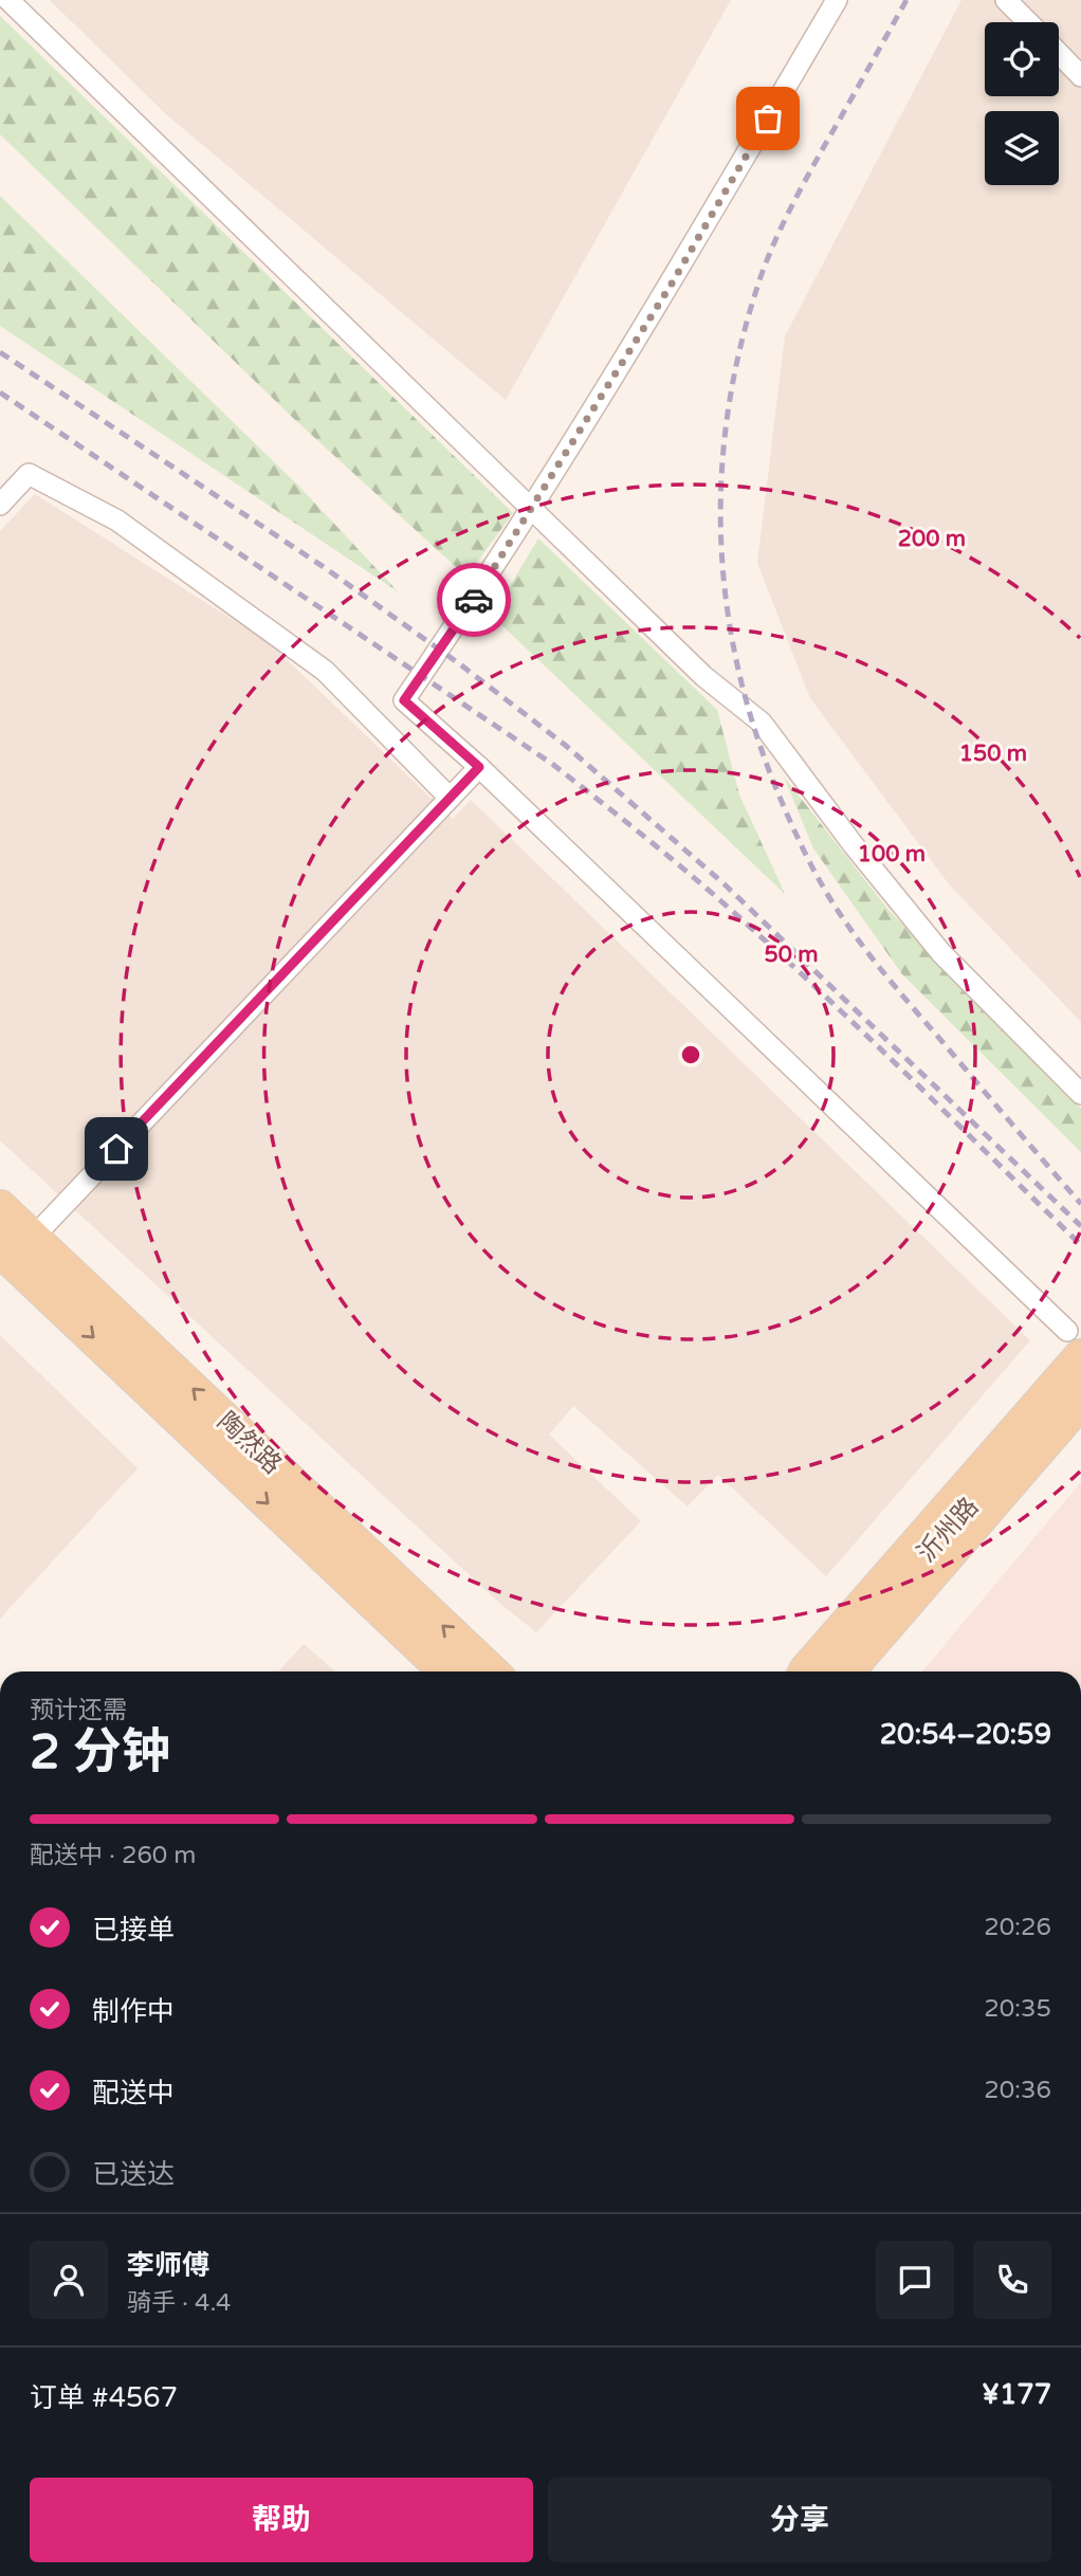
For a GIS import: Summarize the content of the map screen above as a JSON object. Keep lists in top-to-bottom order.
{
  "streets": {
    "main road": ["陶然路", "沂州路"]
  },
  "page": {
    "heading": ["2 分钟", "预计还需", "20:54–20:59"],
    "panel": [
      "李师傅",
      "骑手 · 4.4",
      "订单 #4567",
      "¥177"
    ],
    "bar": "配送中 · 260 m",
    "list": [
      ["已接单", "20:26"],
      ["制作中", "20:35"],
      ["配送中", "20:36"],
      "已送达"
    ],
    "buttons": ["帮助", "分享"]
  },
  "rings": [
    "200 m",
    "150 m",
    "100 m",
    "50 m"
  ]
}
